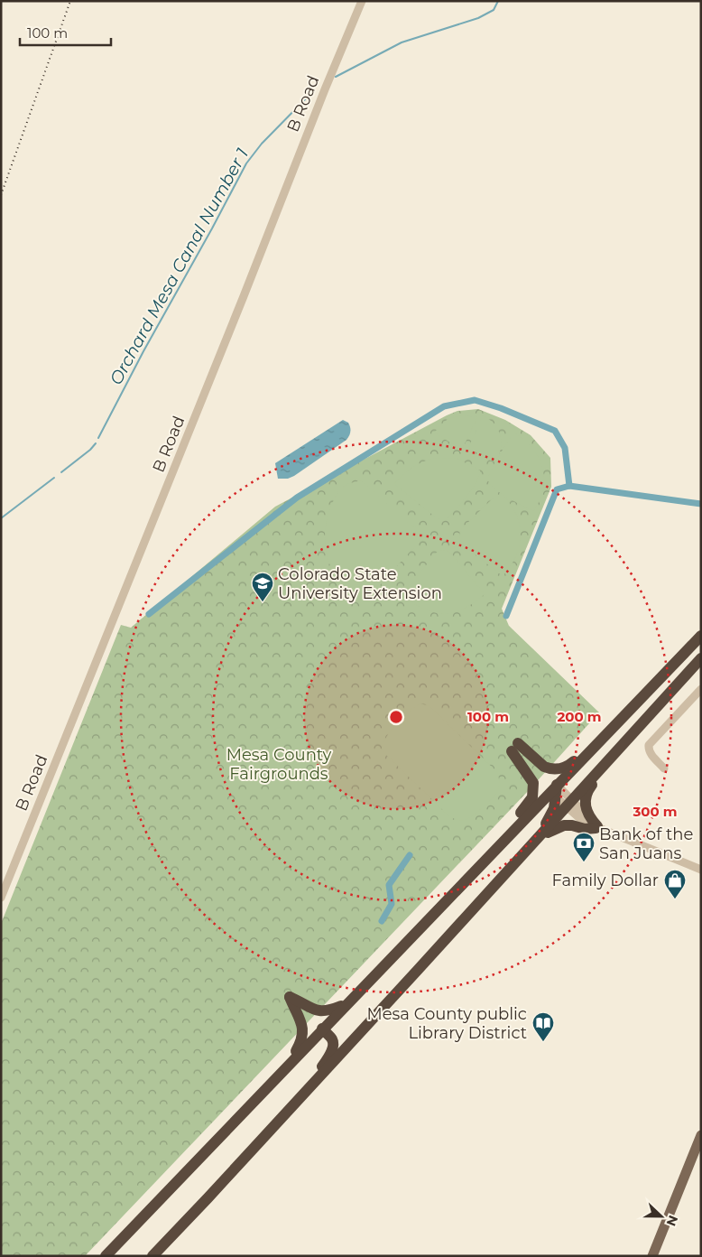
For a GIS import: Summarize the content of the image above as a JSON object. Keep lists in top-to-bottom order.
{
  "streets": {
    "street": ["B Road"]
  },
  "water": ["Orchard Mesa Canal Number 1"],
  "parks": ["Mesa County Fairgrounds"],
  "places": {
    "school or university": ["Colorado State University Extension"],
    "bank": ["Bank of the San Juans"],
    "shop": ["Family Dollar"],
    "library": ["Mesa County public Library District"]
  },
  "scale_bar": "100 m",
  "north": "right",
  "rings": ["100 m", "200 m", "300 m"]
}
